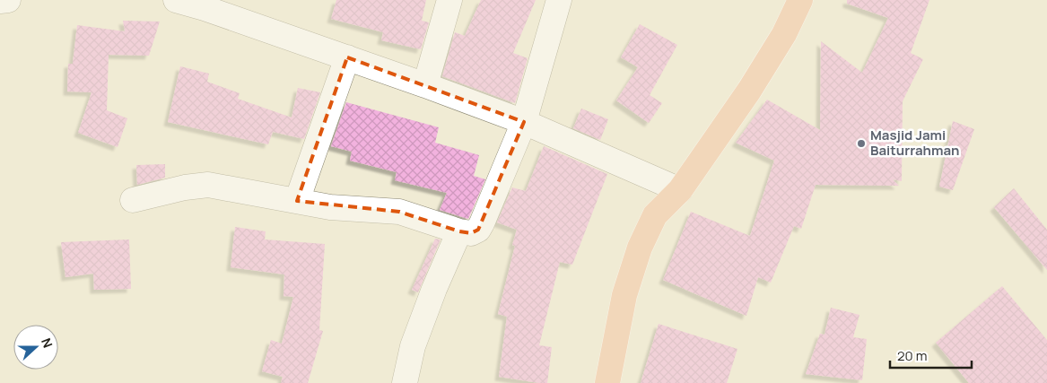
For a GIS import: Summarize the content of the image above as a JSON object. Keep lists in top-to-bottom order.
{
  "places": ["Masjid Jami Baiturrahman"],
  "scale_bar": "20 m",
  "north": "right"
}
